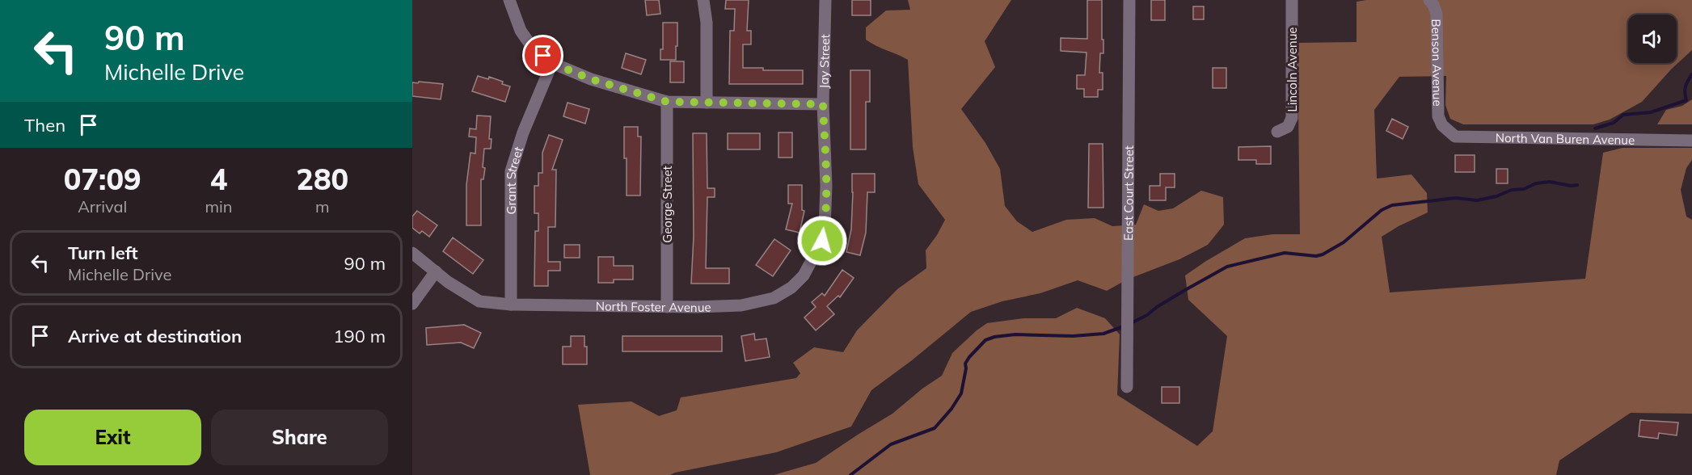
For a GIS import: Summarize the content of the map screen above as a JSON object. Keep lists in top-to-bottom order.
{
  "streets": {
    "street": [
      "Jay Street",
      "Benson Avenue",
      "Lincoln Avenue",
      "North Van Buren Avenue",
      "Grant Street",
      "East Court Street",
      "George Street",
      "North Foster Avenue"
    ]
  },
  "crossings": [
    ["Jay Street", "North Foster Avenue"],
    ["Benson Avenue", "North Van Buren Avenue"],
    ["Grant Street", "North Foster Avenue"],
    ["George Street", "North Foster Avenue"]
  ],
  "page": {
    "turn": ["90 m", "Michelle Drive"],
    "then": "Then",
    "eta": [
      "07:09",
      "Arrival",
      "4",
      "min",
      "280",
      "m"
    ],
    "list": [
      {
        "name": "Turn left",
        "note": "Michelle Drive",
        "value": "90 m"
      },
      {
        "name": "Arrive at destination",
        "value": "190 m"
      }
    ],
    "buttons": ["Exit", "Share"]
  }
}
